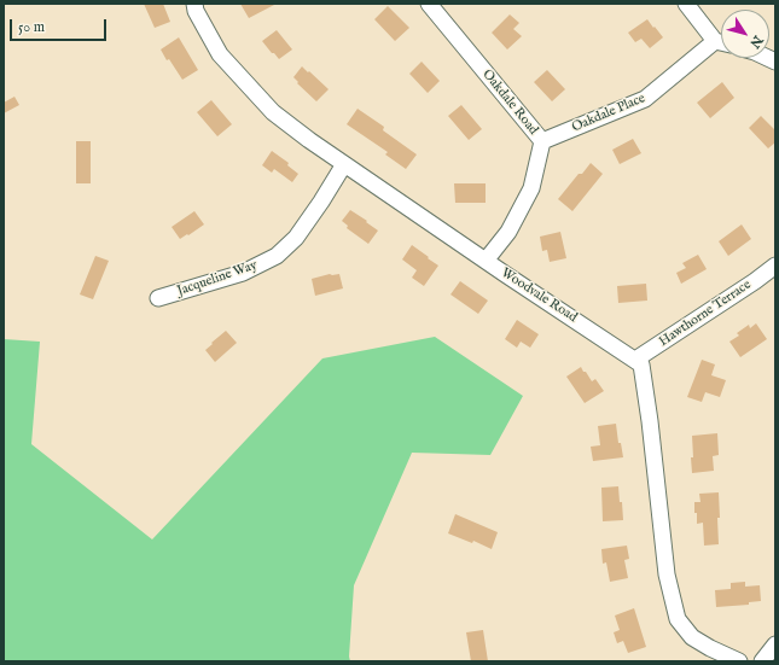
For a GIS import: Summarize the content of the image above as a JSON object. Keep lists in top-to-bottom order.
{
  "streets": {
    "street": [
      "Oakdale Road",
      "Oakdale Place",
      "Jacqueline Way",
      "Woodvale Road",
      "Hawthorne Terrace"
    ]
  },
  "crossings": [
    ["Oakdale Road", "Oakdale Place"],
    ["Oakdale Road", "Woodvale Road"],
    ["Jacqueline Way", "Woodvale Road"],
    ["Woodvale Road", "Hawthorne Terrace"]
  ],
  "scale_bar": "50 m",
  "north": "bottom right"
}
